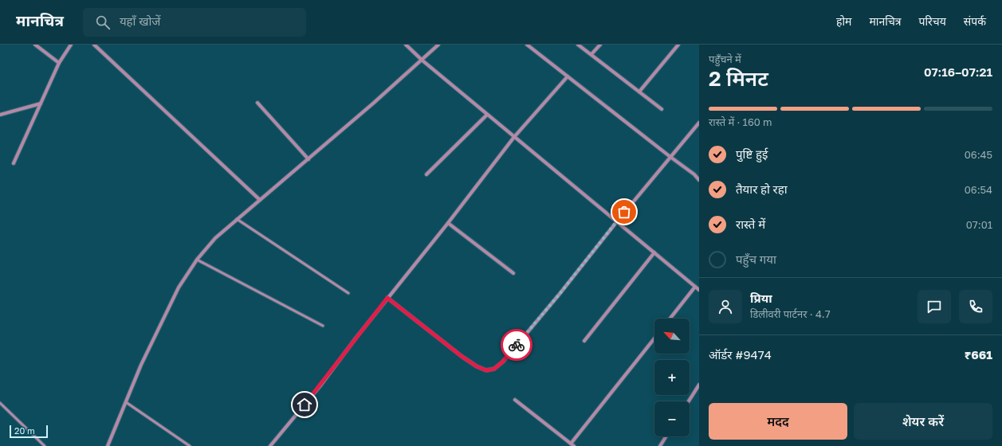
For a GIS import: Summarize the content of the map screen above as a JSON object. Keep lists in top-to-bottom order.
{
  "scale_bar": "20 m",
  "north": "top left",
  "page": {
    "header": "मानचित्र",
    "search": "यहाँ खोजें",
    "nav": [
      "होम",
      "मानचित्र",
      "परिचय",
      "संपर्क"
    ],
    "heading": ["2 मिनट", "पहुँचने में", "07:16–07:21"],
    "panel": [
      "प्रिया",
      "डिलीवरी पार्टनर · 4.7",
      "ऑर्डर #9474",
      "₹661"
    ],
    "bar": "रास्ते में · 160 m",
    "list": [
      ["पुष्टि हुई", "06:45"],
      ["तैयार हो रहा", "06:54"],
      ["रास्ते में", "07:01"],
      "पहुँच गया"
    ],
    "map_buttons": ["+", "−"],
    "buttons": ["मदद", "शेयर करें"],
    "scale": "20 m"
  }
}
